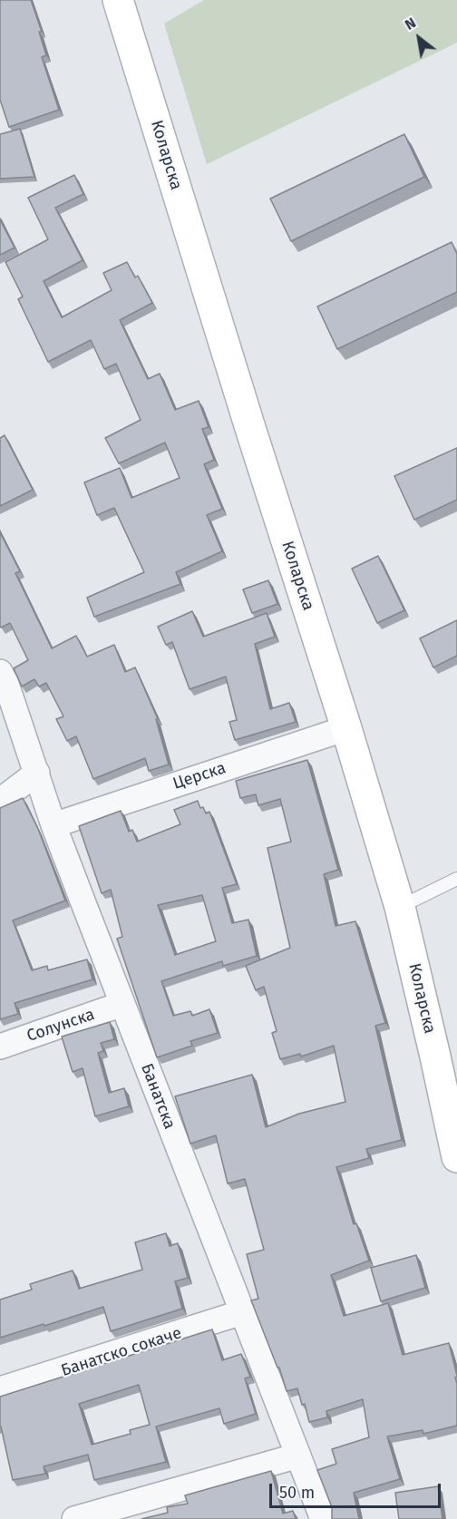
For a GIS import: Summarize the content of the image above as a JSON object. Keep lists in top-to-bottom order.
{
  "streets": {
    "main road": ["Коларска"],
    "street": [
      "Церска",
      "Солунска",
      "Банатска",
      "Банатско сокаче"
    ]
  },
  "crossings": [
    ["Коларска", "Церска"],
    ["Церска", "Банатска"],
    ["Солунска", "Банатска"],
    ["Банатска", "Банатско сокаче"]
  ],
  "scale_bar": "50 m",
  "north": "top left"
}
